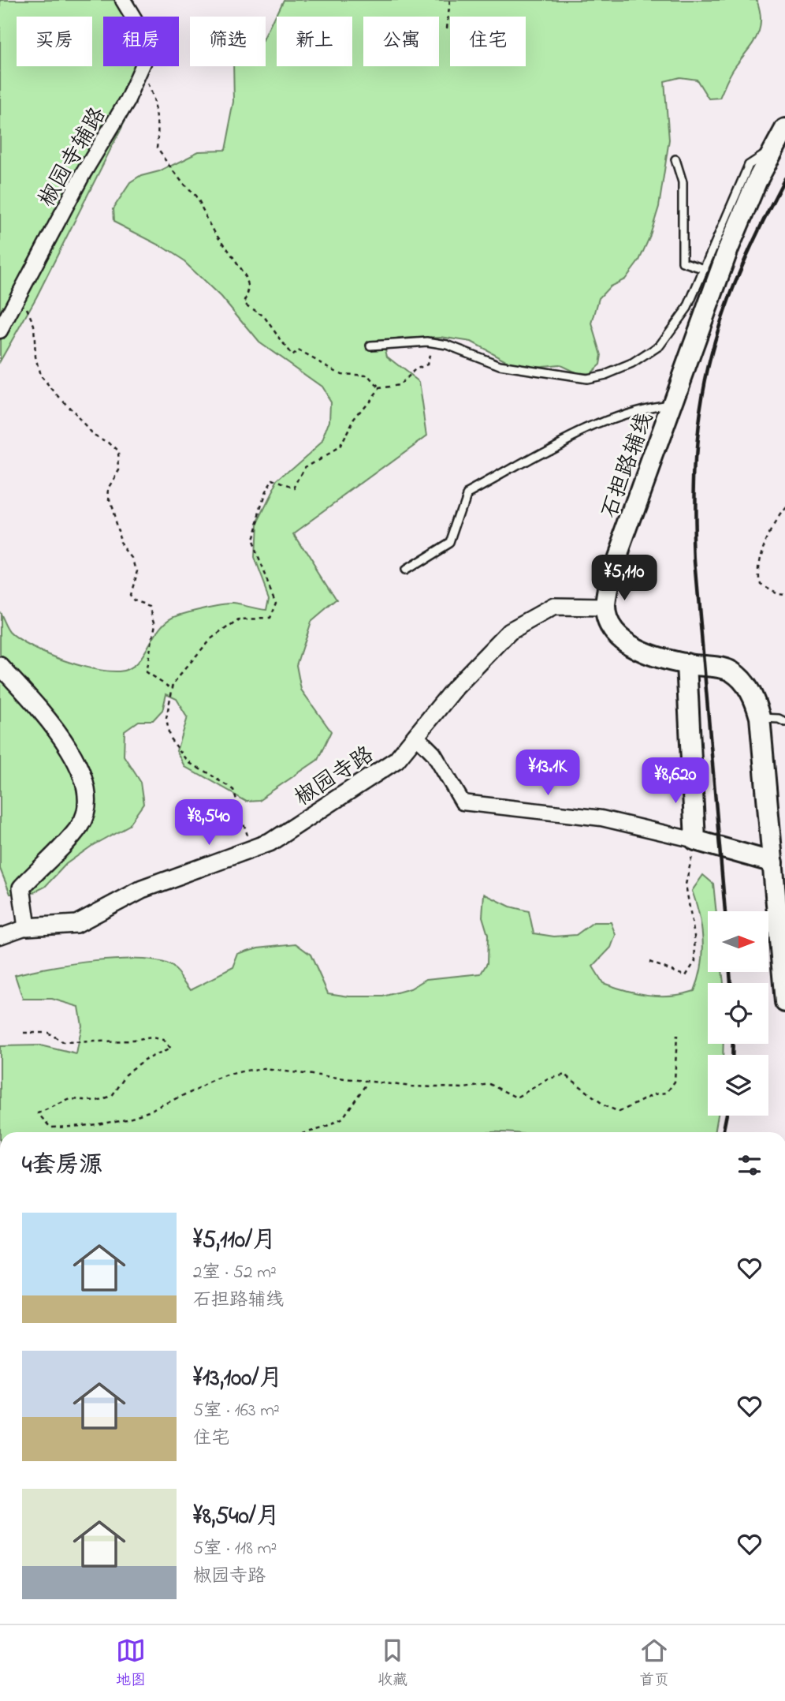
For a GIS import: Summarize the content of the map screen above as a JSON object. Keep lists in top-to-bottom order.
{
  "streets": {
    "main road": ["石担路辅线"],
    "street": ["椒园寺辅路", "椒园寺路"]
  },
  "crossings": [
    ["石担路辅线", "椒园寺路"]
  ],
  "north": "right",
  "page": {
    "chip": [
      "买房",
      "租房",
      "筛选",
      "新上",
      "公寓",
      "住宅"
    ],
    "price": [
      "¥5,110",
      "¥13.1K",
      "¥8,620",
      "¥8,540"
    ],
    "heading": "4套房源",
    "list": [
      {
        "name": "¥5,110/月",
        "note": "2室 · 52 m² · 石担路辅线"
      },
      {
        "name": "¥13,100/月",
        "note": "5室 · 163 m² · 住宅"
      },
      {
        "name": "¥8,540/月",
        "note": "5室 · 118 m² · 椒园寺路"
      }
    ],
    "tabs": ["地图", "收藏", "首页"]
  }
}
